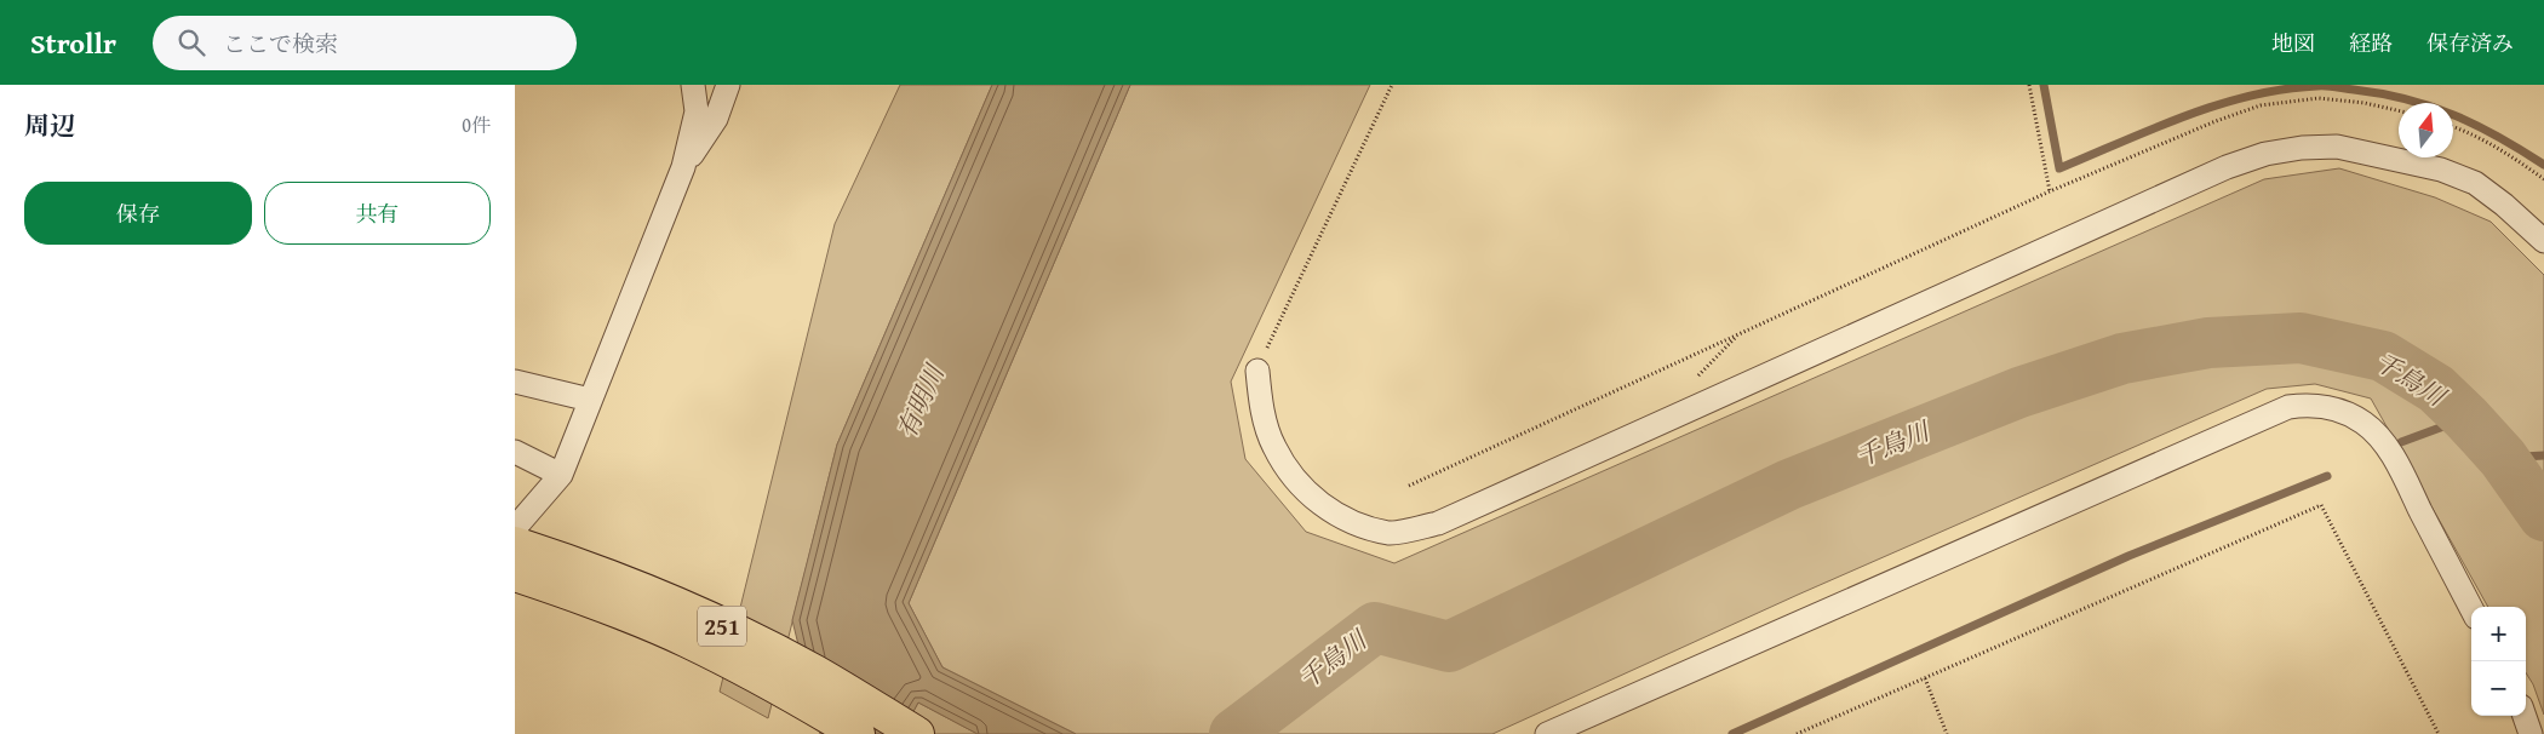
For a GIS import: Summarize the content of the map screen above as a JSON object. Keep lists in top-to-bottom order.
{
  "streets": {
    "highway": ["251"]
  },
  "water": ["千鳥川", "有明川"],
  "north": "top",
  "page": {
    "header": "Strollr",
    "search": "ここで検索",
    "nav": ["地図", "経路", "保存済み"],
    "heading": ["周辺", "0件"],
    "buttons": ["保存", "共有"],
    "map_buttons": ["+", "−"]
  }
}
